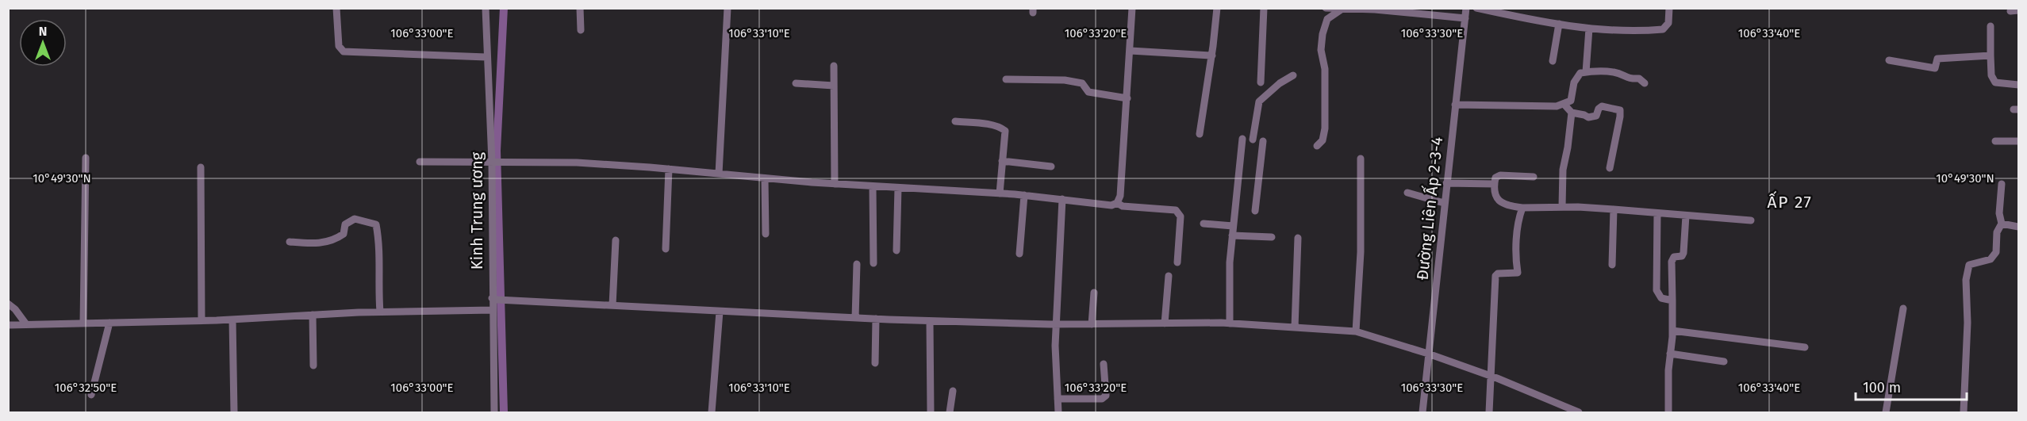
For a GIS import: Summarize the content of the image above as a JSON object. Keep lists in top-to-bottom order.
{
  "streets": {
    "street": ["Đường Liên Ấp 2-3-4", "Kinh Trung ương"]
  },
  "districts": ["ẤP 27"],
  "scale_bar": "100 m",
  "north": "top",
  "coordinates": [
    "106°33'00\"E",
    "106°33'10\"E",
    "106°33'20\"E",
    "106°33'30\"E",
    "106°33'40\"E",
    "10°49'30\"N",
    "106°32'50\"E"
  ]
}
